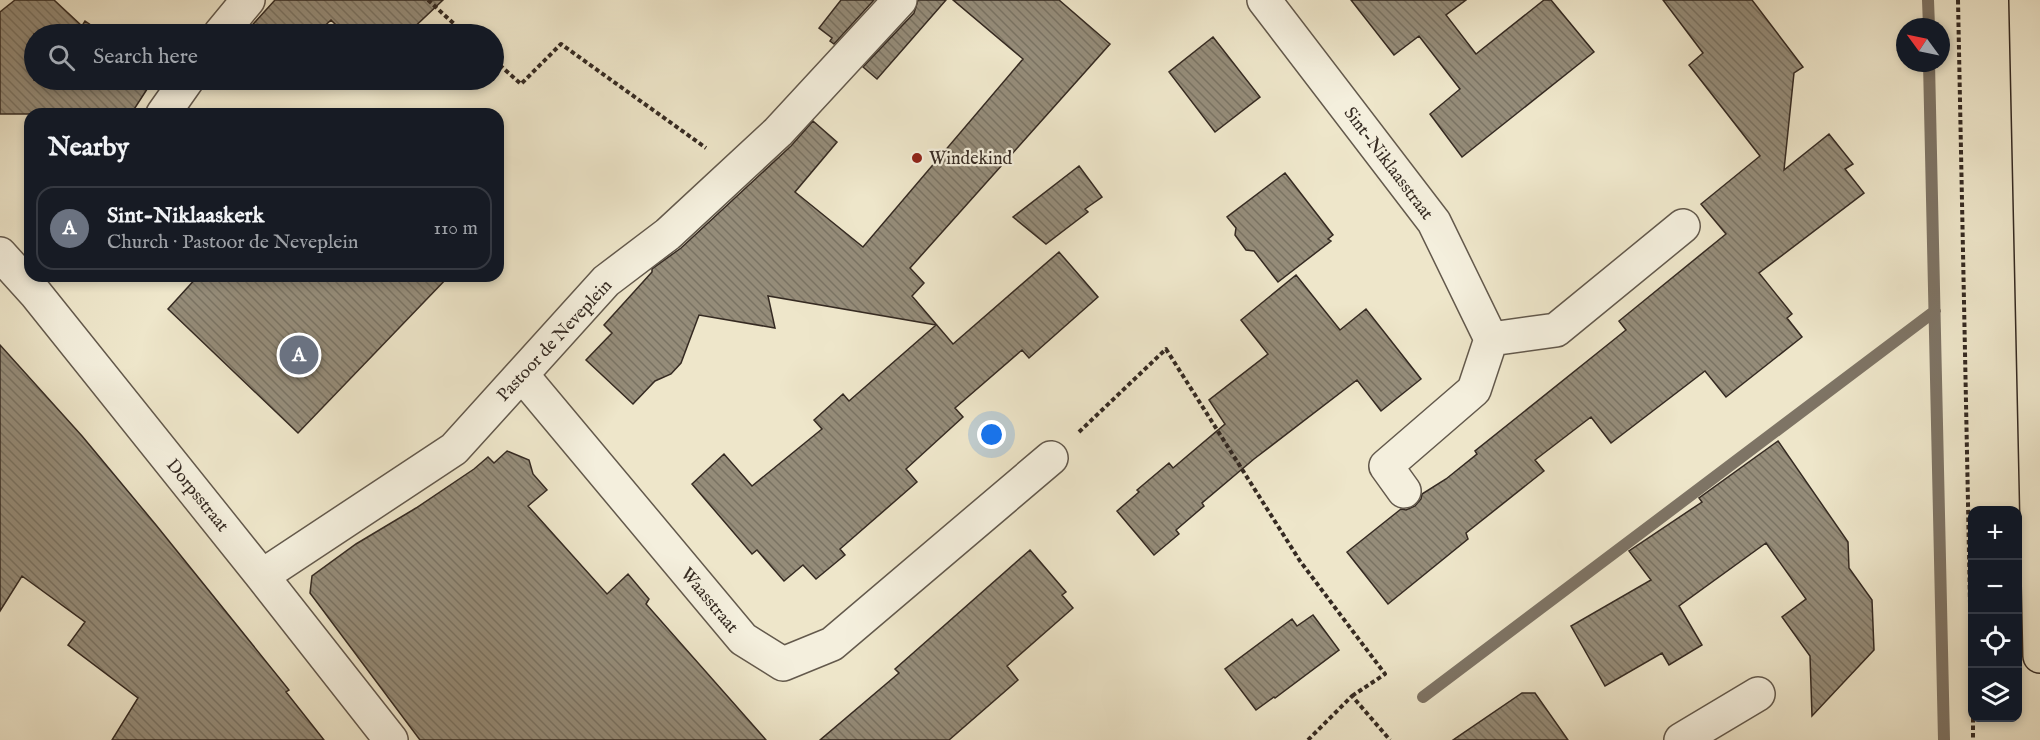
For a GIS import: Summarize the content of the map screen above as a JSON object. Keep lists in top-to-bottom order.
{
  "streets": {
    "street": [
      "Sint-Niklaasstraat",
      "Pastoor de Neveplein",
      "Dorpsstraat",
      "Waasstraat"
    ]
  },
  "crossings": [
    ["Pastoor de Neveplein", "Dorpsstraat"],
    ["Pastoor de Neveplein", "Waasstraat"]
  ],
  "places": ["Windekind"],
  "north": "top left",
  "page": {
    "search": "Search here",
    "heading": "Nearby",
    "list": [
      {
        "mark": "A",
        "name": "Sint-Niklaaskerk",
        "note": "Church · Pastoor de Neveplein",
        "value": "110 m"
      }
    ],
    "pins": "A",
    "map_buttons": ["+", "−"]
  }
}
